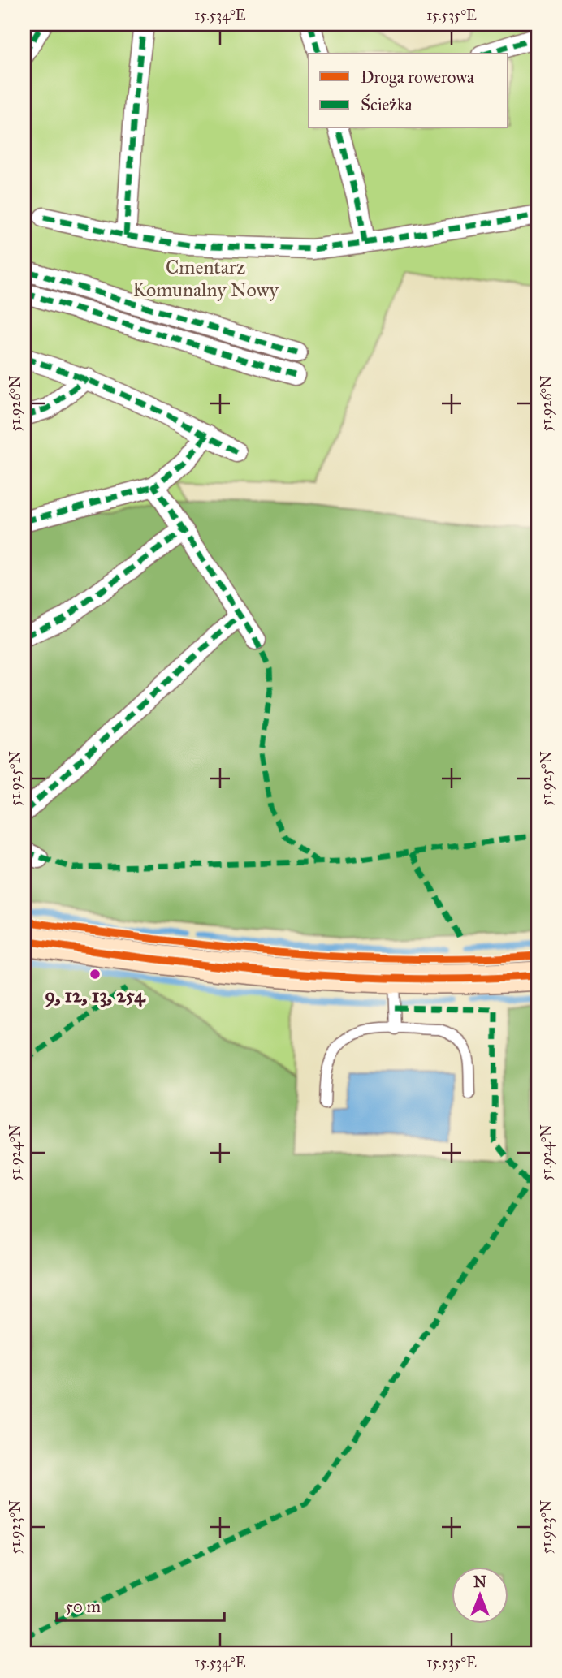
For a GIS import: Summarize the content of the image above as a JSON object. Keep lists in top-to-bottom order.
{
  "parks": ["Cmentarz Komunalny Nowy"],
  "places": ["9, 12, 13, 254"],
  "legend": ["Droga rowerowa", "Ścieżka"],
  "scale_bar": "50 m",
  "north": "top",
  "coordinates": [
    "15.534°E",
    "15.535°E",
    "51.926°N",
    "51.925°N",
    "51.924°N",
    "51.923°N"
  ]
}
